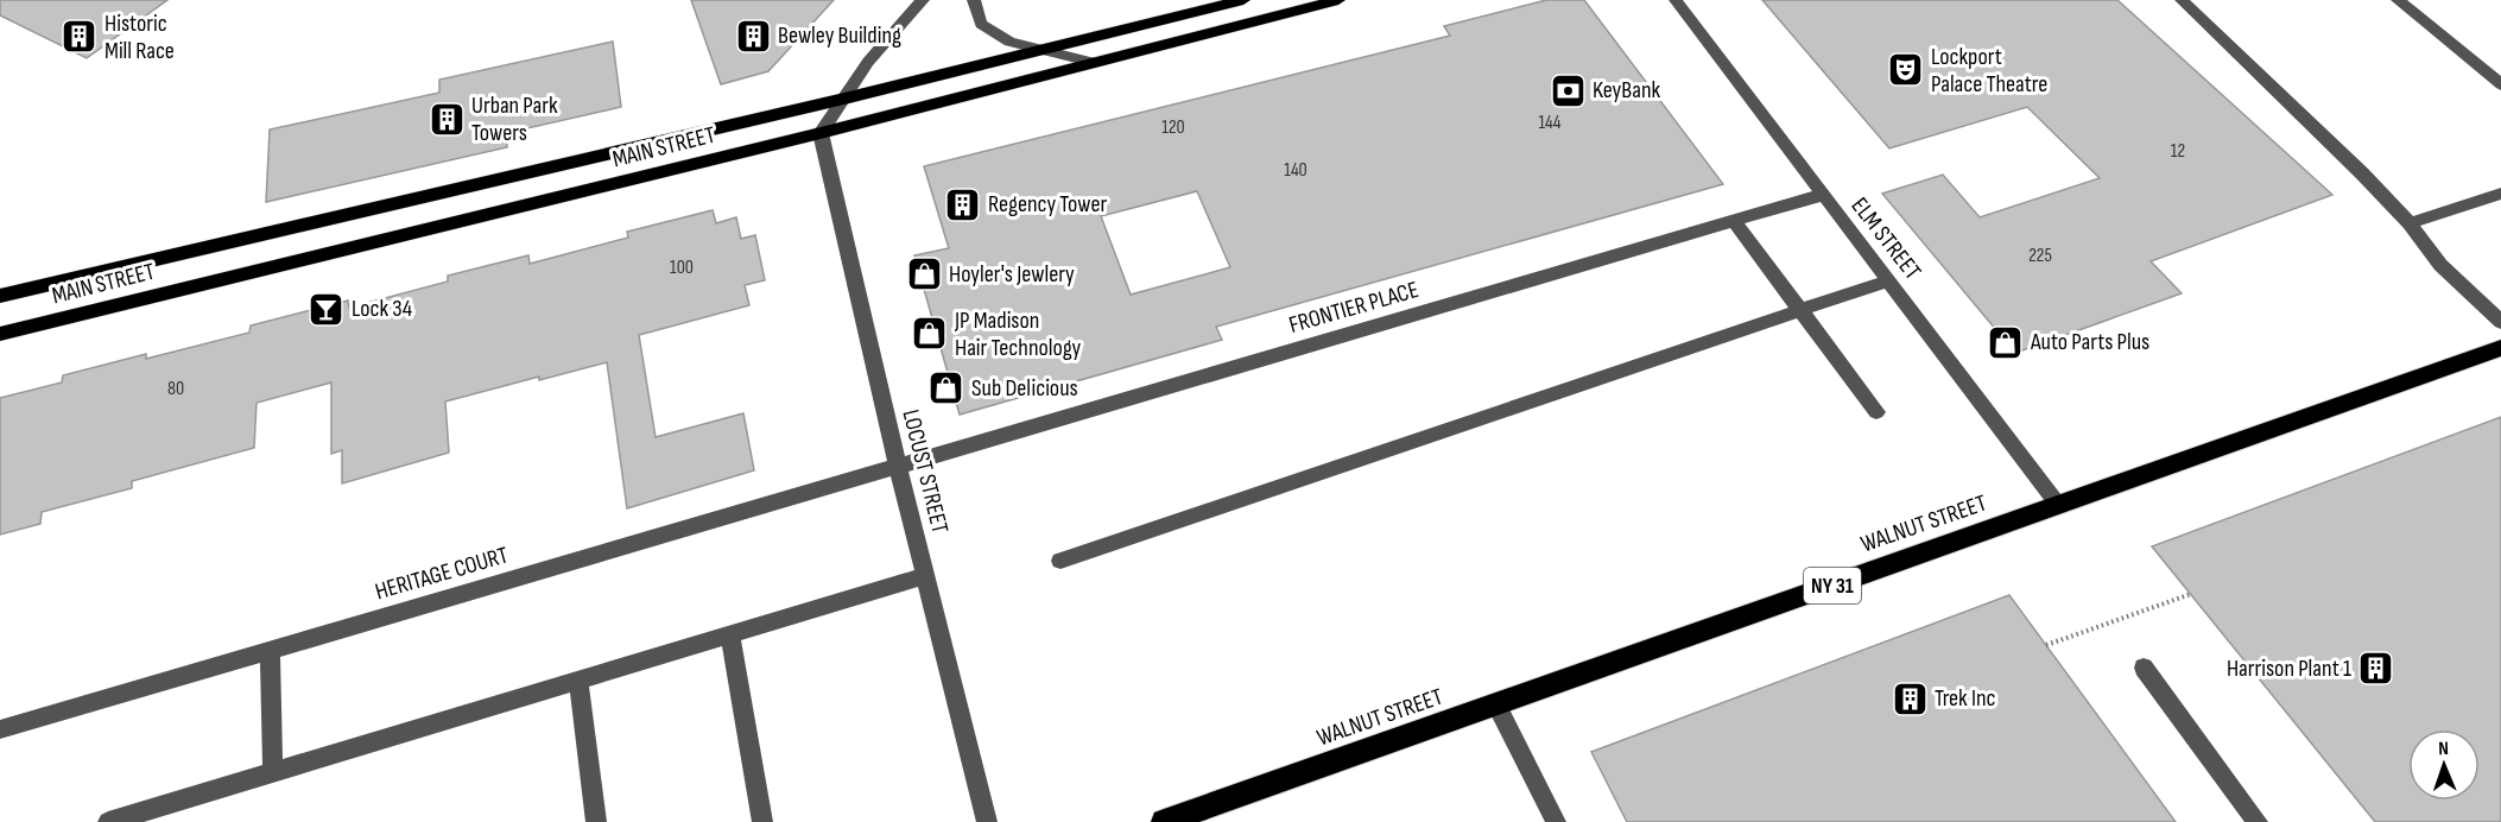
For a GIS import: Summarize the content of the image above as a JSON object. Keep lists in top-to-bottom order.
{
  "streets": {
    "highway": ["WALNUT STREET", "NY 31"],
    "main road": ["MAIN STREET"],
    "street": [
      "ELM STREET",
      "FRONTIER PLACE",
      "LOCUST STREET",
      "HERITAGE COURT"
    ]
  },
  "crossings": [
    ["MAIN STREET", "LOCUST STREET"],
    ["ELM STREET", "FRONTIER PLACE"],
    ["ELM STREET", "WALNUT STREET"],
    ["FRONTIER PLACE", "LOCUST STREET"],
    ["FRONTIER PLACE", "HERITAGE COURT"],
    ["LOCUST STREET", "HERITAGE COURT"]
  ],
  "places": {
    "building": [
      "Bewley Building",
      "Historic Mill Race",
      "Urban Park Towers",
      "Regency Tower",
      "Harrison Plant 1",
      "Trek Inc"
    ],
    "theatre": ["Lockport Palace Theatre"],
    "bank": ["KeyBank"],
    "shop": [
      "Hoyler's Jewlery",
      "JP Madison Hair Technology",
      "Auto Parts Plus",
      "Sub Delicious"
    ],
    "bar": ["Lock 34"]
  },
  "house_numbers": [
    "144",
    "120",
    "12",
    "140",
    "225",
    "100",
    "80"
  ],
  "north": "top"
}
